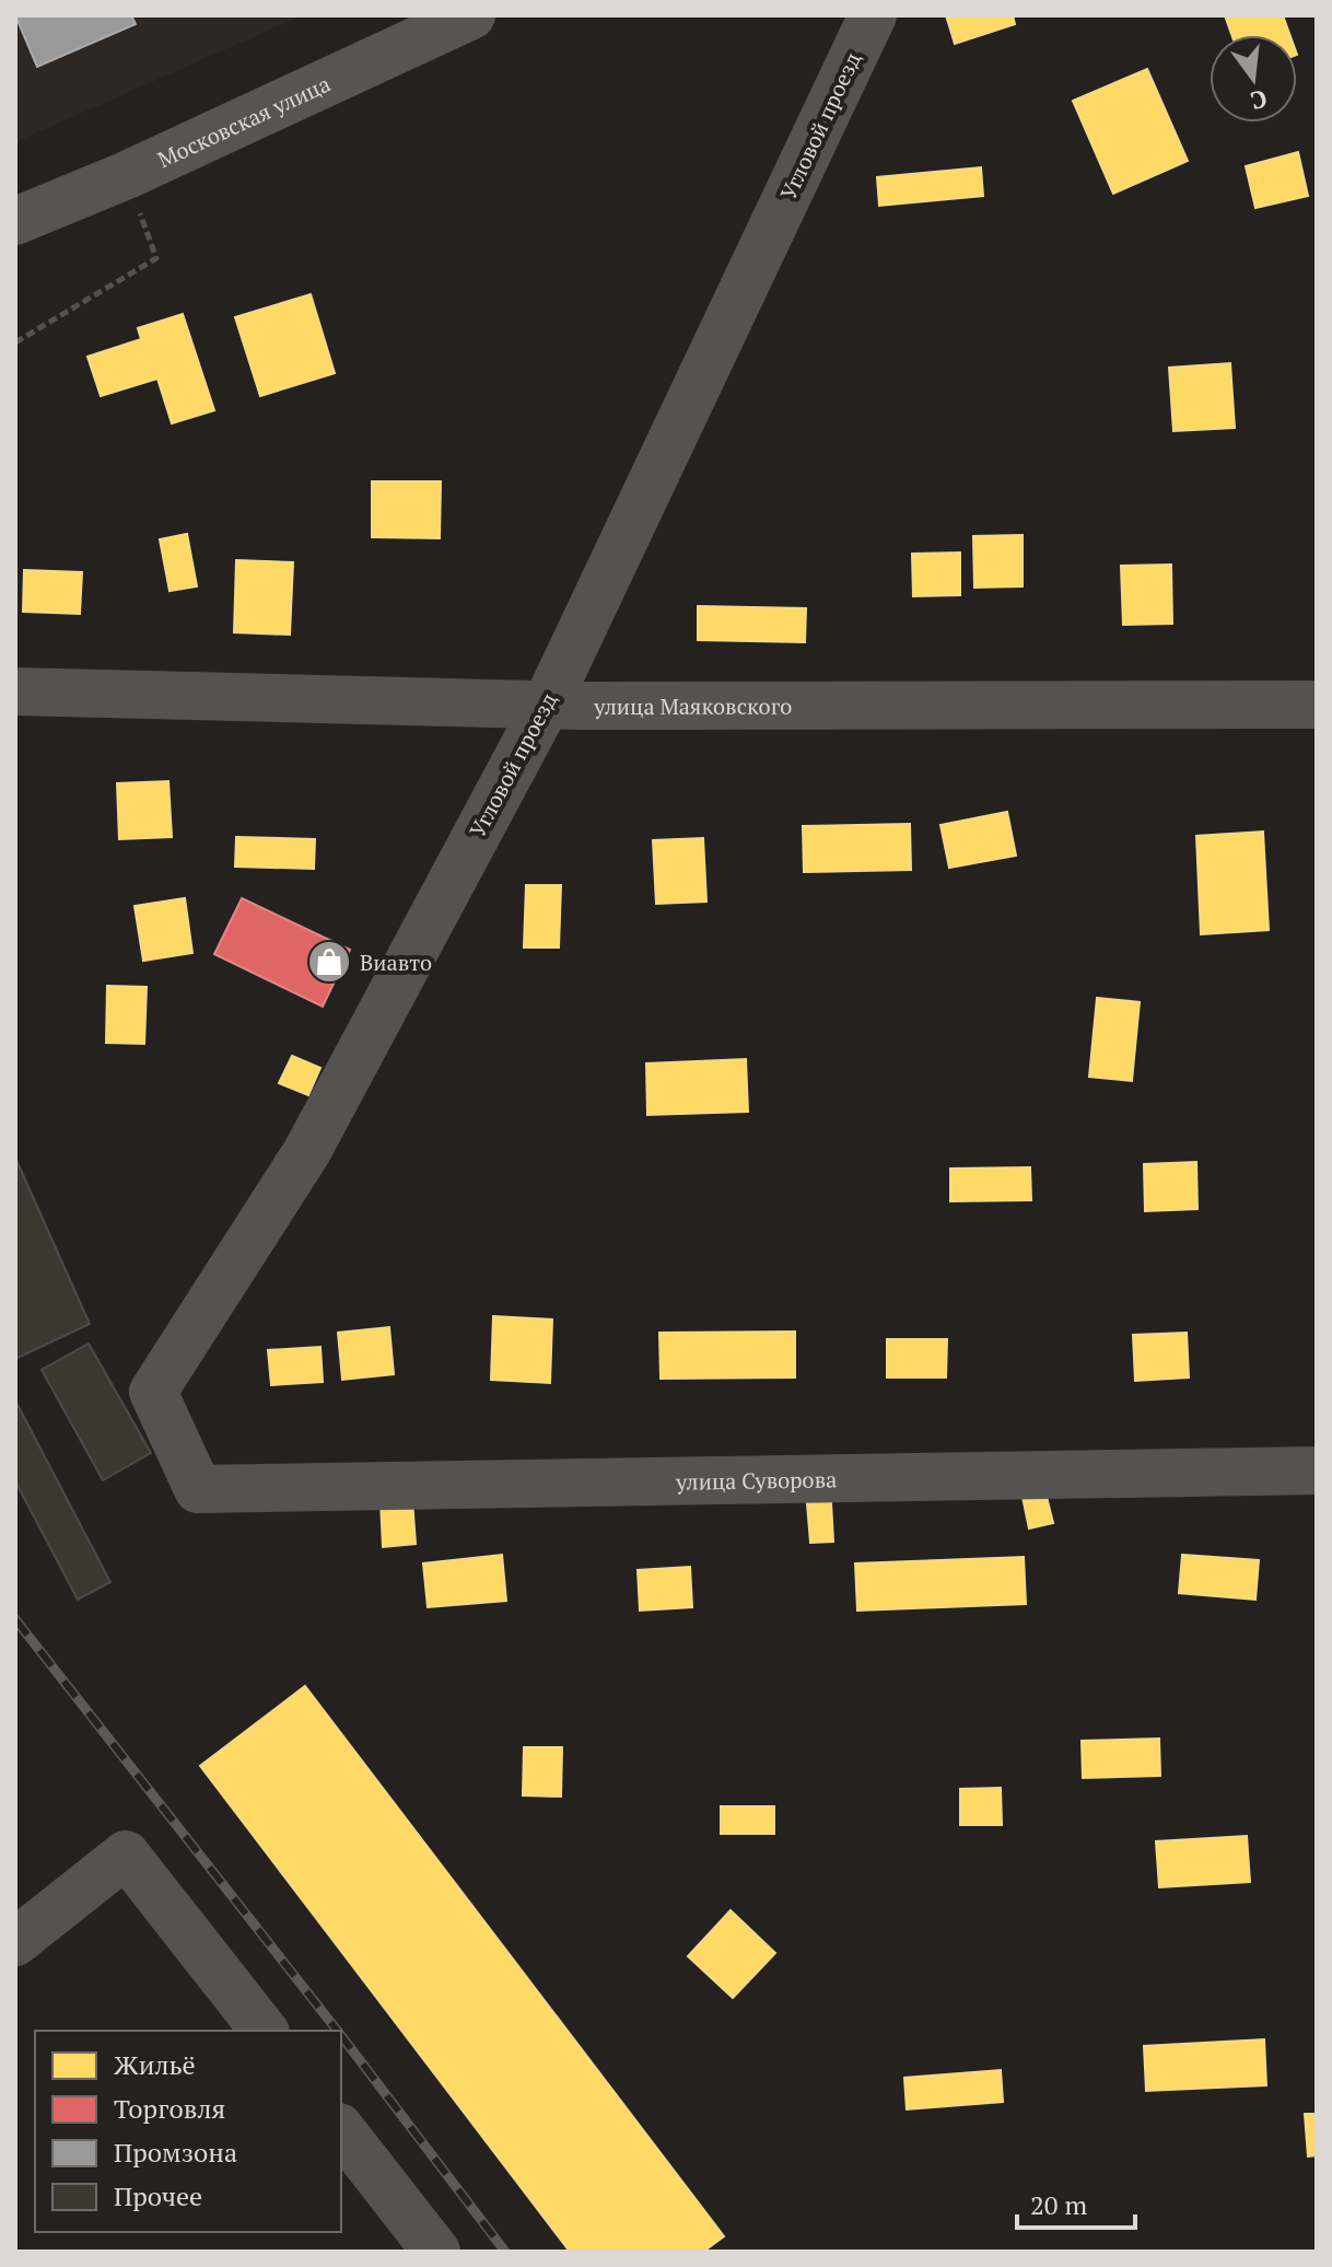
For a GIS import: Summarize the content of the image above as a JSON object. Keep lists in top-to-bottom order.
{
  "streets": {
    "main road": ["Московская улица"],
    "street": ["Угловой проезд", "улица Маяковского", "улица Суворова"]
  },
  "crossings": [
    ["Угловой проезд", "улица Маяковского"],
    ["Угловой проезд", "улица Суворова"]
  ],
  "places": {
    "shop": ["Виавто"]
  },
  "legend": [
    "Жильё",
    "Торговля",
    "Промзона",
    "Прочее"
  ],
  "scale_bar": "20 m",
  "north": "bottom"
}
